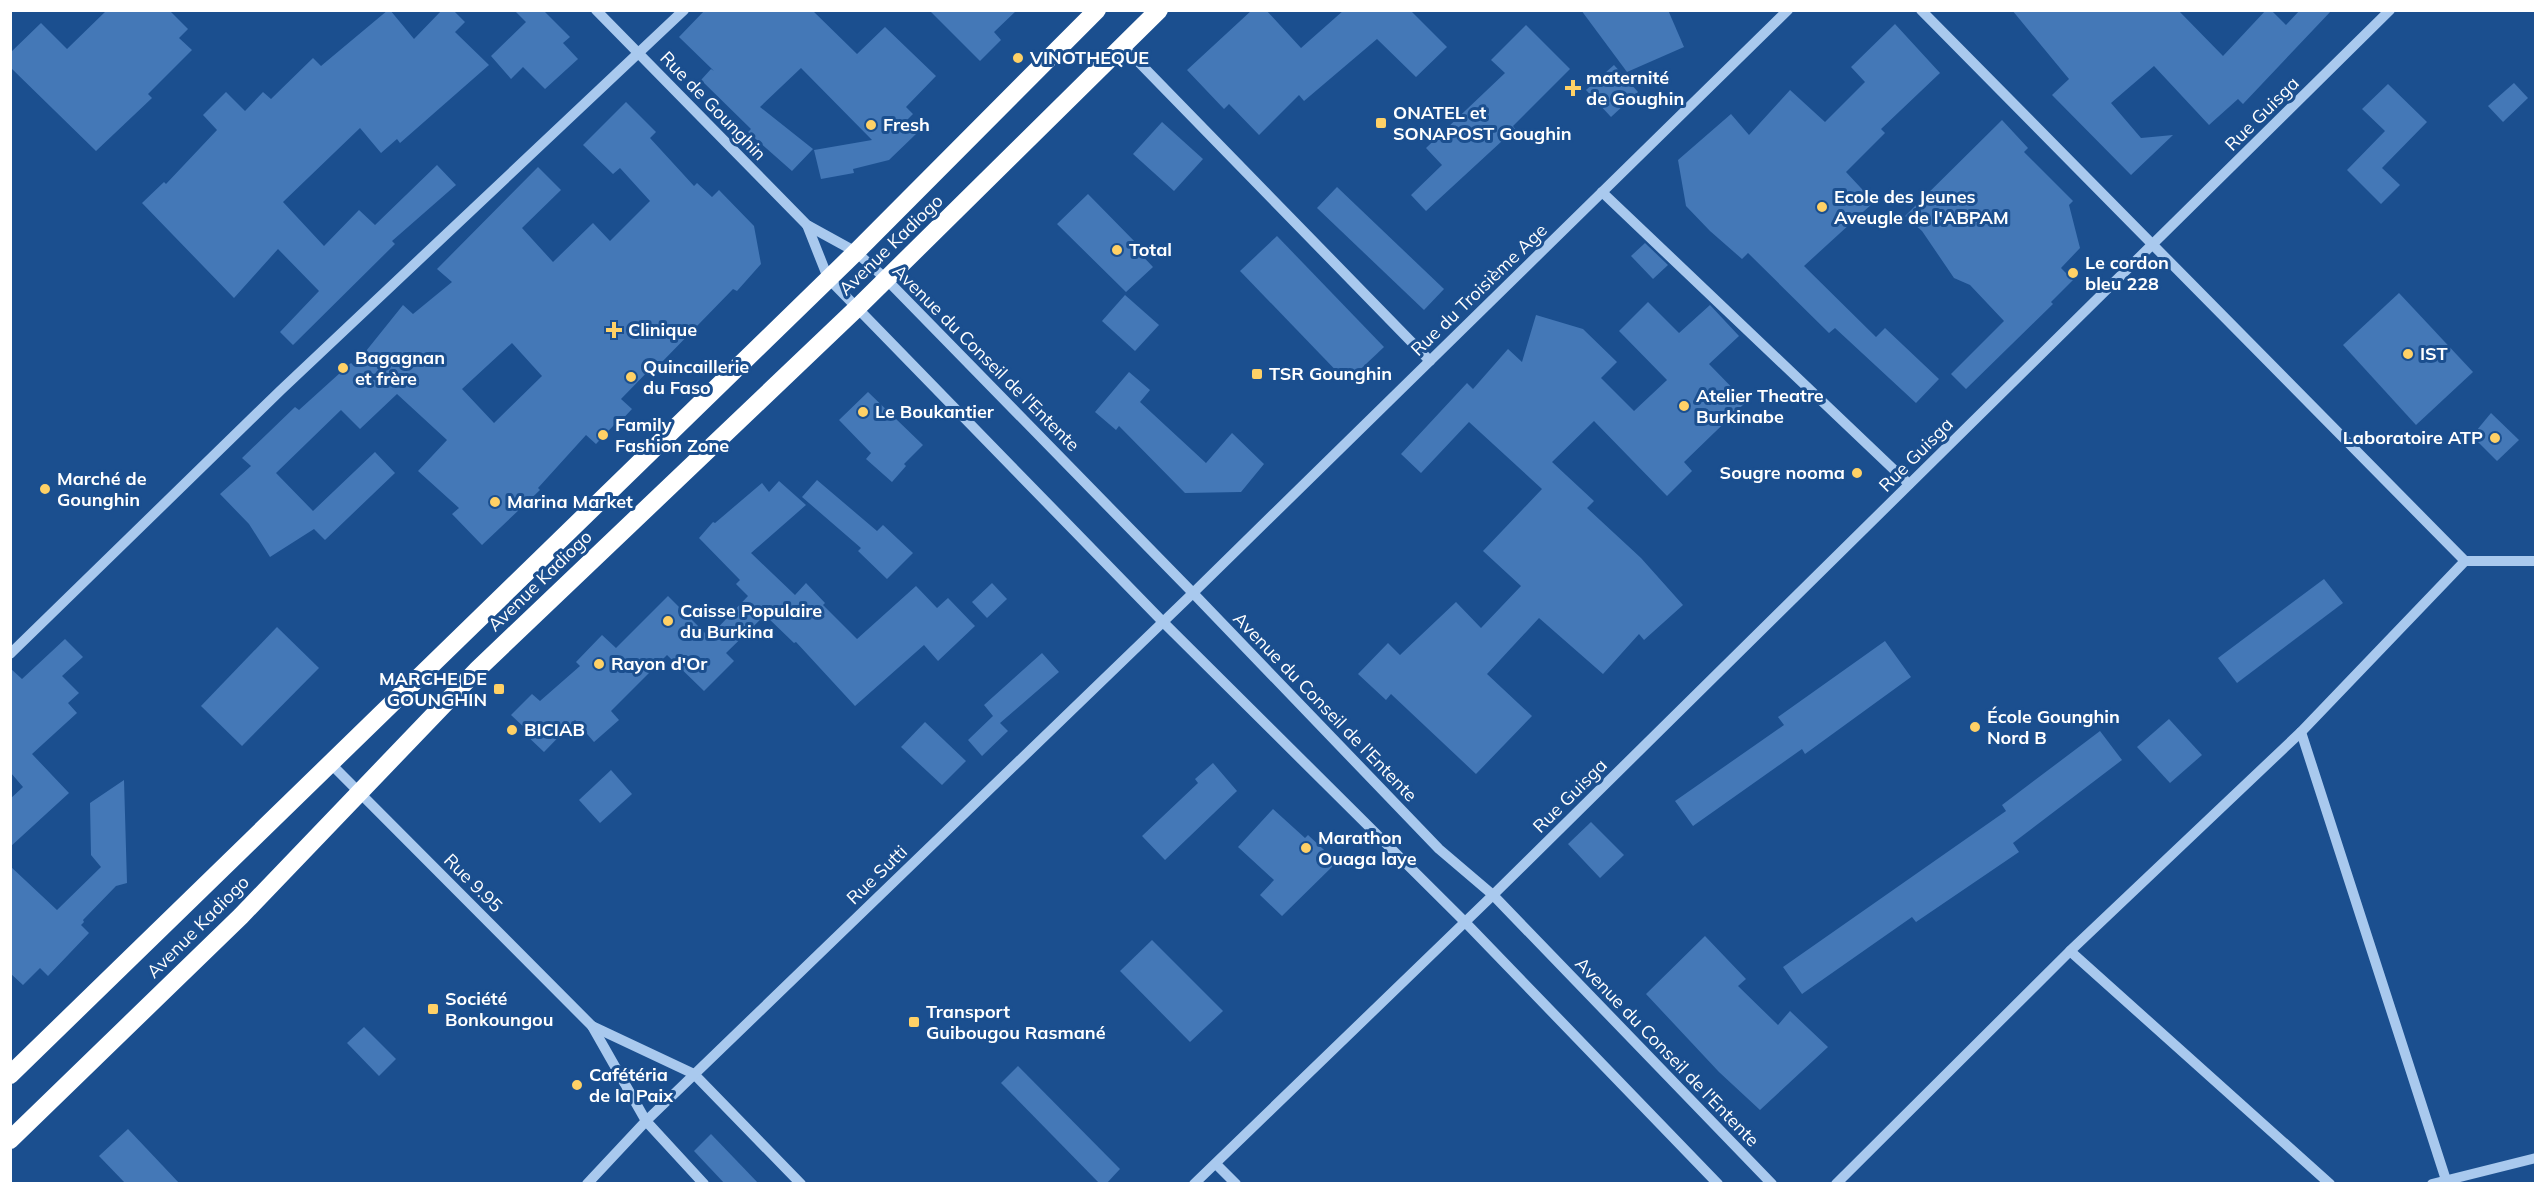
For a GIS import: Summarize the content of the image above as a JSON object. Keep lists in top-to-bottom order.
{
  "streets": {
    "highway": ["Avenue Kadiogo"],
    "street": [
      "Rue de Gounghin",
      "Rue Guisga",
      "Rue du Troisième Age",
      "Avenue du Conseil de l'Entente",
      "Rue Sutti",
      "Rue 9.95"
    ]
  },
  "crossings": [
    ["Rue de Gounghin", "Avenue Kadiogo"],
    ["Rue de Gounghin", "Avenue du Conseil de l'Entente"],
    ["Rue Guisga", "Avenue du Conseil de l'Entente"],
    ["Avenue Kadiogo", "Avenue du Conseil de l'Entente"],
    ["Avenue Kadiogo", "Rue 9.95"],
    ["Rue du Troisième Age", "Avenue du Conseil de l'Entente"],
    ["Rue du Troisième Age", "Rue Sutti"],
    ["Avenue du Conseil de l'Entente", "Rue Sutti"],
    ["Rue Sutti", "Rue 9.95"]
  ],
  "places": {
    "other": [
      "VINOTHEQUE",
      "Fresh",
      "Ecole des Jeunes Aveugle de l'ABPAM",
      "Total",
      "Le cordon bleu 228",
      "IST",
      "Bagagnan et frère",
      "Quincaillerie du Faso",
      "Atelier Theatre Burkinabe",
      "Le Boukantier",
      "Family Fashion Zone",
      "Laboratoire ATP",
      "Sougre nooma",
      "Marché de Gounghin",
      "Marina Market",
      "Caisse Populaire du Burkina",
      "Rayon d'Or",
      "École Gounghin Nord B",
      "BICIAB",
      "Marathon Ouaga laye",
      "Cafétéria de la Paix"
    ],
    "health": ["maternité de Goughin", "Clinique"],
    "transit": [
      "ONATEL et SONAPOST Goughin",
      "TSR Gounghin",
      "MARCHE DE GOUNGHIN",
      "Société Bonkoungou",
      "Transport Guibougou Rasmané"
    ]
  }
}
